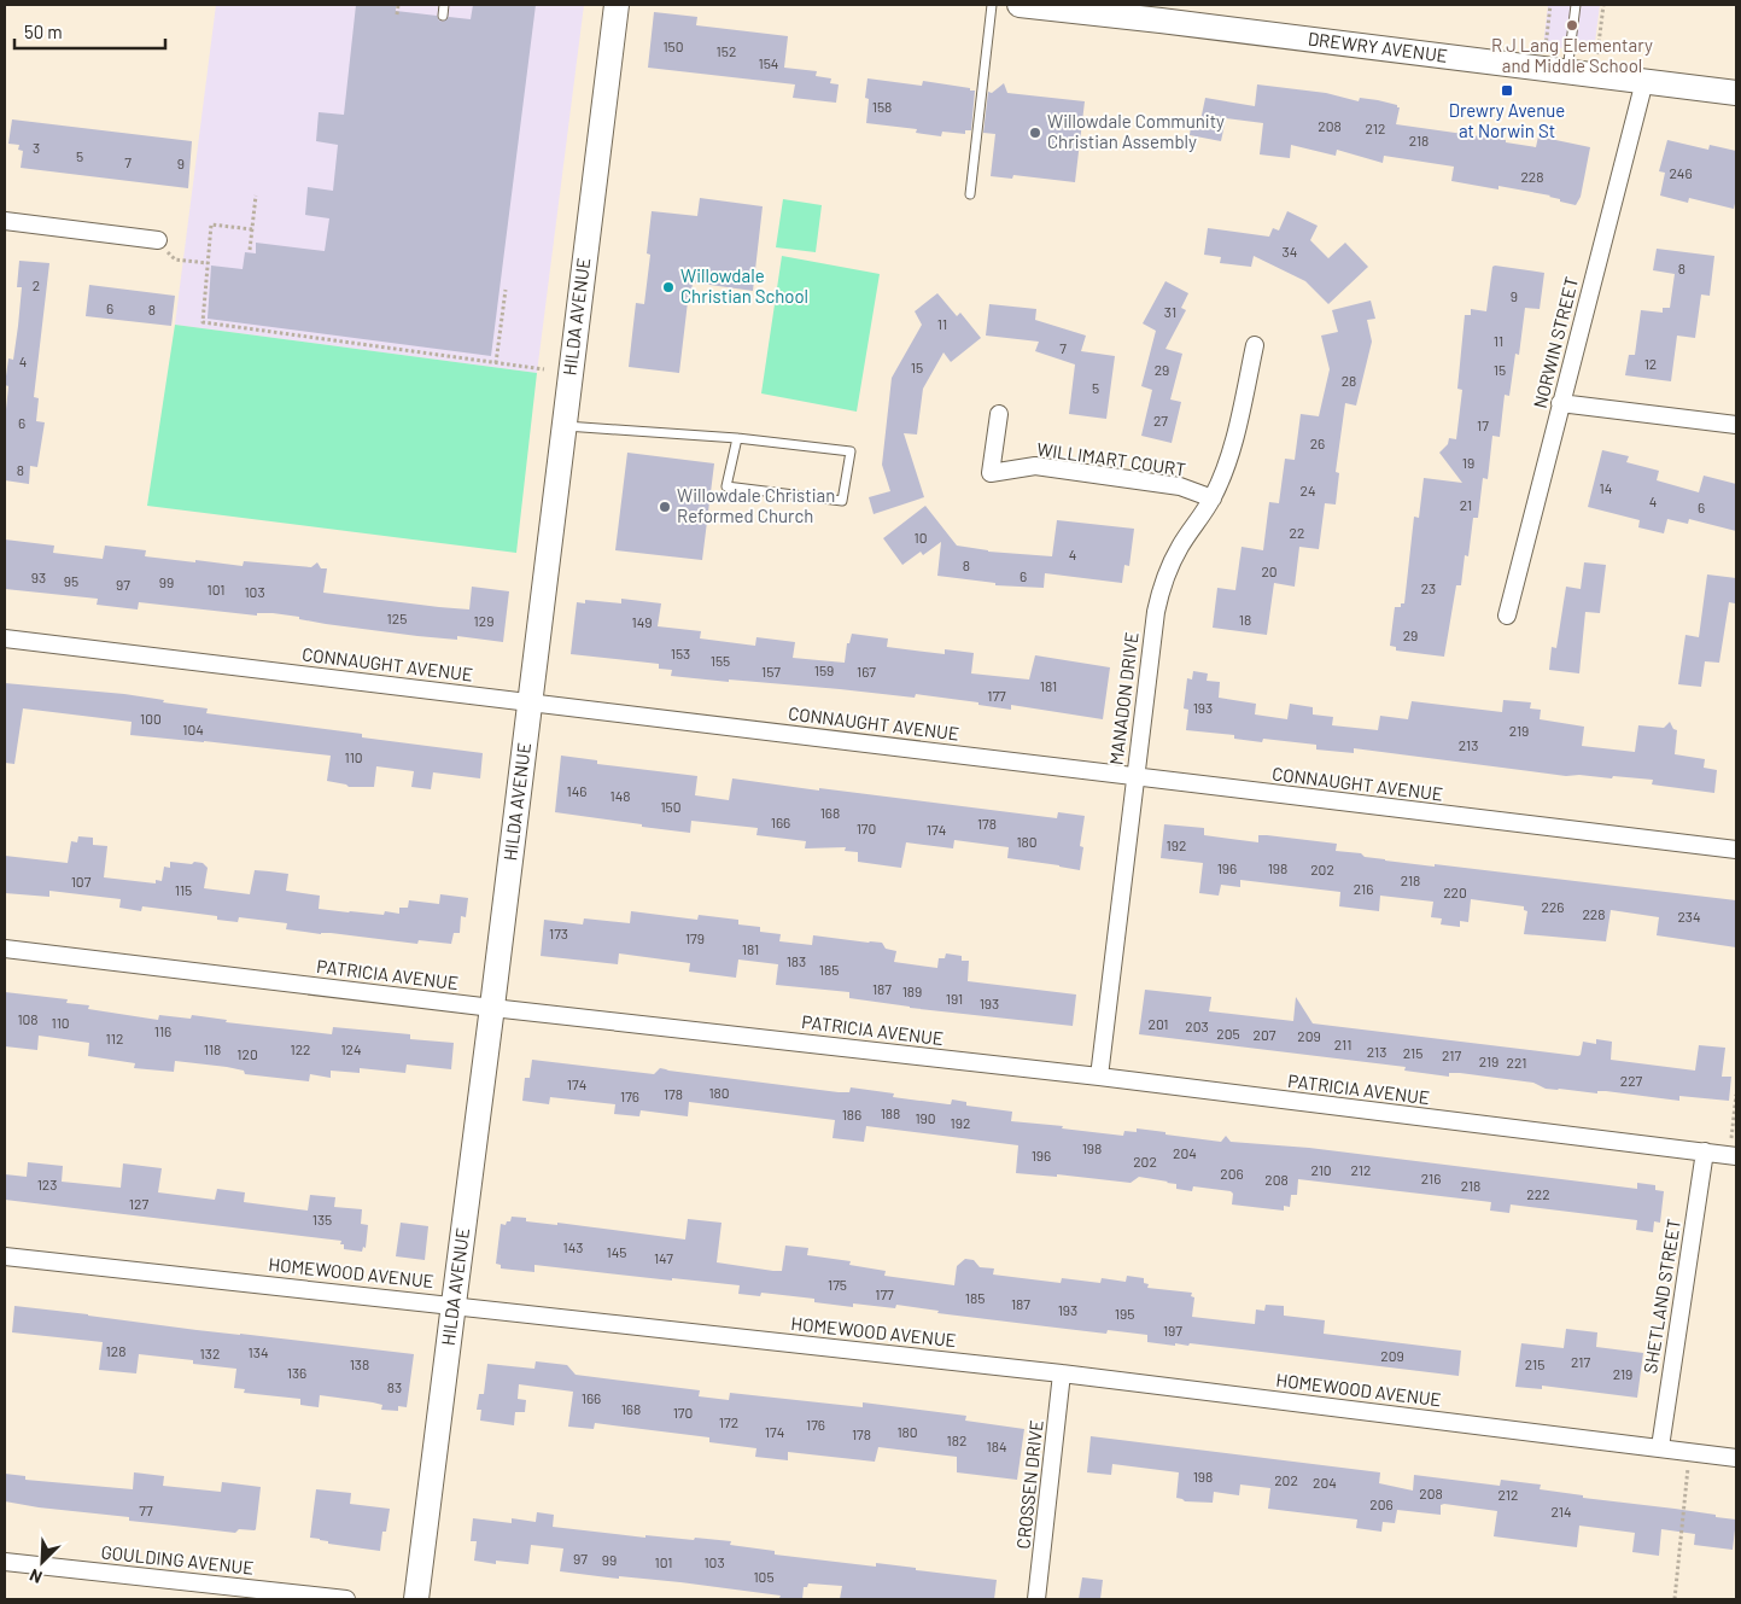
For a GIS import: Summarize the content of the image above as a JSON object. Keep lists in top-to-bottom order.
{
  "streets": {
    "street": [
      "DREWRY AVENUE",
      "HILDA AVENUE",
      "NORWIN STREET",
      "WILLIMART COURT",
      "CONNAUGHT AVENUE",
      "MANADON DRIVE",
      "PATRICIA AVENUE",
      "HOMEWOOD AVENUE",
      "SHETLAND STREET",
      "CROSSEN DRIVE",
      "GOULDING AVENUE"
    ]
  },
  "crossings": [
    ["DREWRY AVENUE", "NORWIN STREET"],
    ["HILDA AVENUE", "CONNAUGHT AVENUE"],
    ["HILDA AVENUE", "PATRICIA AVENUE"],
    ["HILDA AVENUE", "HOMEWOOD AVENUE"],
    ["WILLIMART COURT", "MANADON DRIVE"],
    ["CONNAUGHT AVENUE", "MANADON DRIVE"],
    ["MANADON DRIVE", "PATRICIA AVENUE"],
    ["PATRICIA AVENUE", "SHETLAND STREET"],
    ["HOMEWOOD AVENUE", "SHETLAND STREET"],
    ["HOMEWOOD AVENUE", "CROSSEN DRIVE"]
  ],
  "places": {
    "other": [
      "R J Lang Elementary and Middle School",
      "Willowdale Community Christian Assembly",
      "Willowdale Christian School",
      "Willowdale Christian Reformed Church"
    ],
    "transit": ["Drewry Avenue at Norwin St"]
  },
  "house_numbers": [
    "150",
    "152",
    "154",
    "158",
    "208",
    "212",
    "218",
    "3",
    "5",
    "7",
    "9",
    "246",
    "228",
    "34",
    "8",
    "2",
    "9",
    "6",
    "8",
    "31",
    "11",
    "11",
    "7",
    "4",
    "12",
    "15",
    "29",
    "15",
    "28",
    "5",
    "27",
    "6",
    "17",
    "26",
    "19",
    "8",
    "14",
    "24",
    "4",
    "21",
    "6",
    "22",
    "10",
    "4",
    "8",
    "20",
    "6",
    "93",
    "95",
    "99",
    "97",
    "23",
    "101",
    "103",
    "125",
    "18",
    "129",
    "149",
    "29",
    "153",
    "155",
    "159",
    "157",
    "167",
    "181",
    "177",
    "193",
    "100",
    "104",
    "219",
    "213",
    "110",
    "146",
    "148",
    "150",
    "168",
    "166",
    "178",
    "170",
    "174",
    "180",
    "192",
    "196",
    "198",
    "202",
    "218",
    "107",
    "216",
    "115",
    "220",
    "226",
    "228",
    "234",
    "173",
    "179",
    "181",
    "183",
    "185",
    "187",
    "189",
    "191",
    "193",
    "108",
    "110",
    "201",
    "203",
    "116",
    "205",
    "207",
    "209",
    "112",
    "211",
    "118",
    "122",
    "124",
    "213",
    "215",
    "120",
    "217",
    "219",
    "221",
    "227",
    "174",
    "180",
    "178",
    "176",
    "188",
    "186",
    "190",
    "192",
    "198",
    "204",
    "196",
    "202",
    "210",
    "212",
    "206",
    "216",
    "208",
    "123",
    "218",
    "222",
    "127",
    "135",
    "143",
    "145",
    "147",
    "175",
    "177",
    "185",
    "187",
    "193",
    "195",
    "197",
    "128",
    "134",
    "132",
    "209",
    "217",
    "138",
    "215",
    "136",
    "219",
    "83",
    "166",
    "168",
    "170",
    "172",
    "176",
    "174",
    "180",
    "178",
    "182",
    "184",
    "198",
    "202",
    "204",
    "208",
    "212",
    "206",
    "77",
    "214",
    "97",
    "99",
    "101",
    "103",
    "105"
  ],
  "scale_bar": "50 m",
  "north": "bottom left"
}
